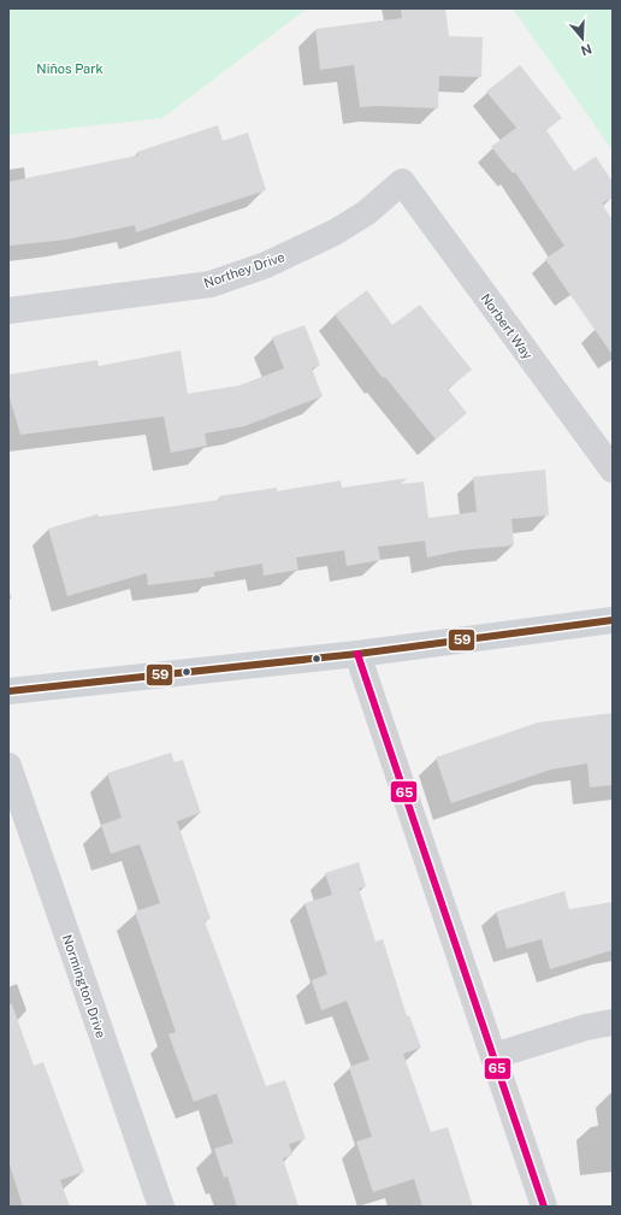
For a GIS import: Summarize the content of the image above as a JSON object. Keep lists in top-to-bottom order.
{
  "streets": {
    "street": ["Northey Drive", "Norbert Way", "Normington Drive"]
  },
  "crossings": [
    ["Northey Drive", "Norbert Way"]
  ],
  "parks": ["Niños Park"],
  "lines": ["transit line 59", "transit line 65"],
  "north": "bottom"
}
